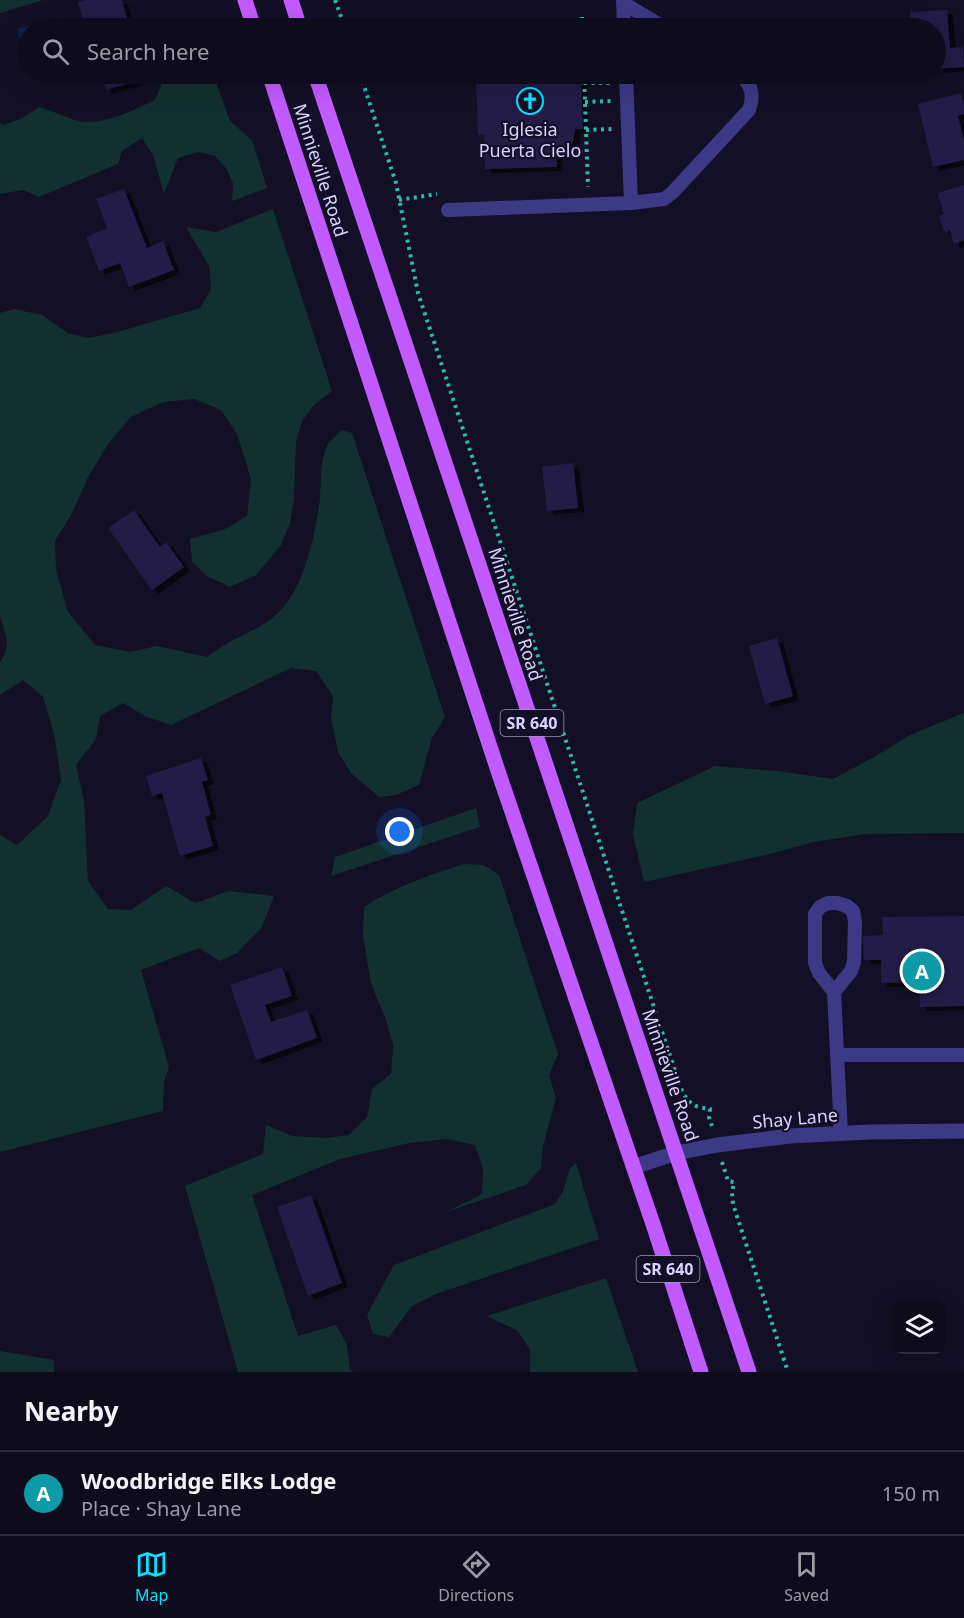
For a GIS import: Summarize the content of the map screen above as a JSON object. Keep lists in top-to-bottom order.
{
  "streets": {
    "main road": ["Minnieville Road", "SR 640"],
    "street": ["Shay Lane"]
  },
  "crossings": [
    ["Minnieville Road", "Shay Lane"]
  ],
  "places": {
    "church": ["Iglesia Puerta Cielo"]
  },
  "page": {
    "search": "Search here",
    "pins": "A",
    "heading": "Nearby",
    "list": [
      {
        "mark": "A",
        "name": "Woodbridge Elks Lodge",
        "note": "Place · Shay Lane",
        "value": "150 m"
      }
    ],
    "nav": ["Map", "Directions", "Saved"]
  }
}
